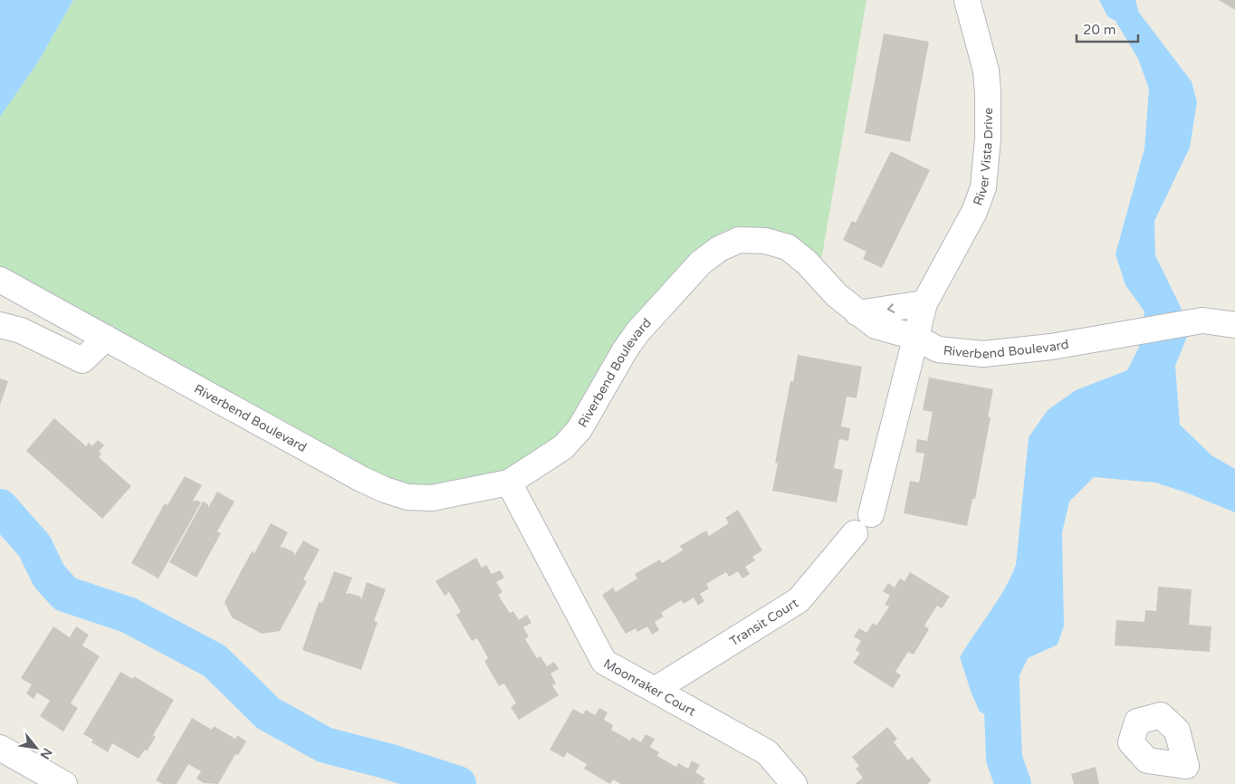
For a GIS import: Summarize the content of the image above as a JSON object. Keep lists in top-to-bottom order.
{
  "streets": {
    "street": [
      "River Vista Drive",
      "Riverbend Boulevard",
      "Transit Court",
      "Moonraker Court"
    ]
  },
  "crossings": [
    ["River Vista Drive", "Riverbend Boulevard"],
    ["Riverbend Boulevard", "Moonraker Court"],
    ["Transit Court", "Moonraker Court"]
  ],
  "scale_bar": "20 m",
  "north": "bottom right"
}
